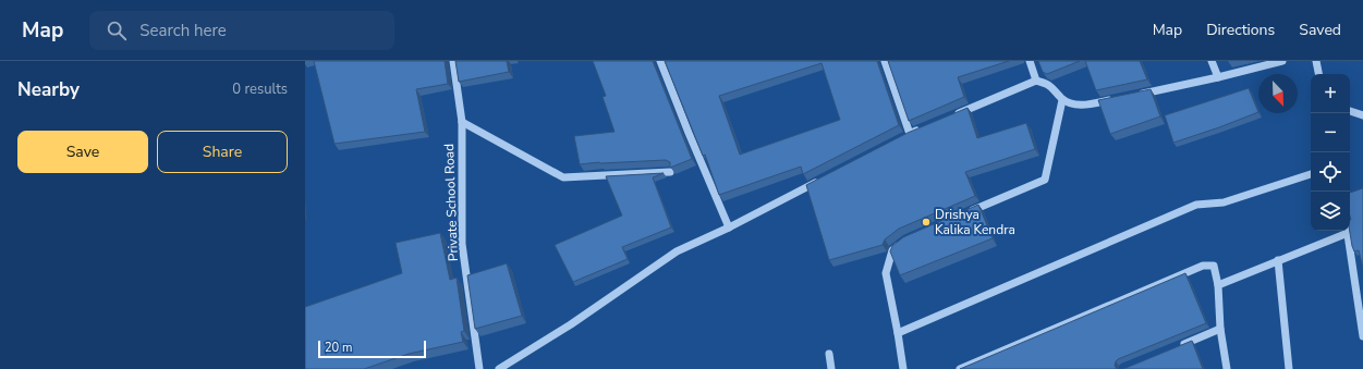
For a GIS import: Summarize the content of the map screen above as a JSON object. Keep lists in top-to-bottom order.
{
  "streets": {
    "street": ["Private School Road"]
  },
  "places": ["Drishya Kalika Kendra"],
  "scale_bar": "20 m",
  "north": "bottom right",
  "page": {
    "header": "Map",
    "search": "Search here",
    "nav": ["Map", "Directions", "Saved"],
    "heading": ["Nearby", "0 results"],
    "map_buttons": ["+", "−"],
    "buttons": ["Save", "Share"],
    "scale": "20 m"
  }
}
